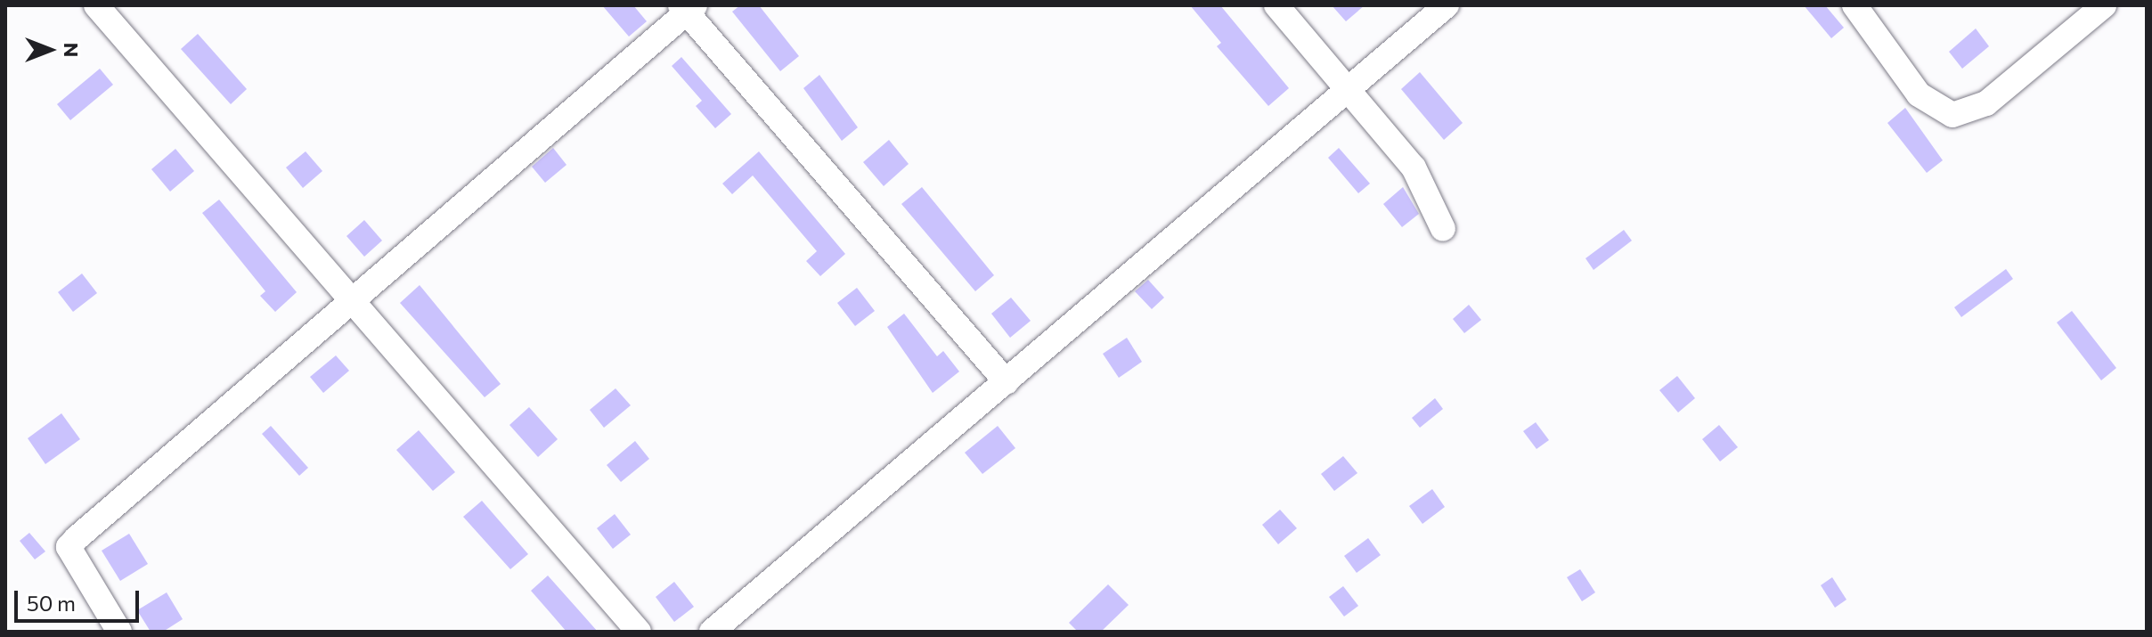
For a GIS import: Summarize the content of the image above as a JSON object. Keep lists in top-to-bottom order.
{
  "scale_bar": "50 m",
  "north": "right"
}
